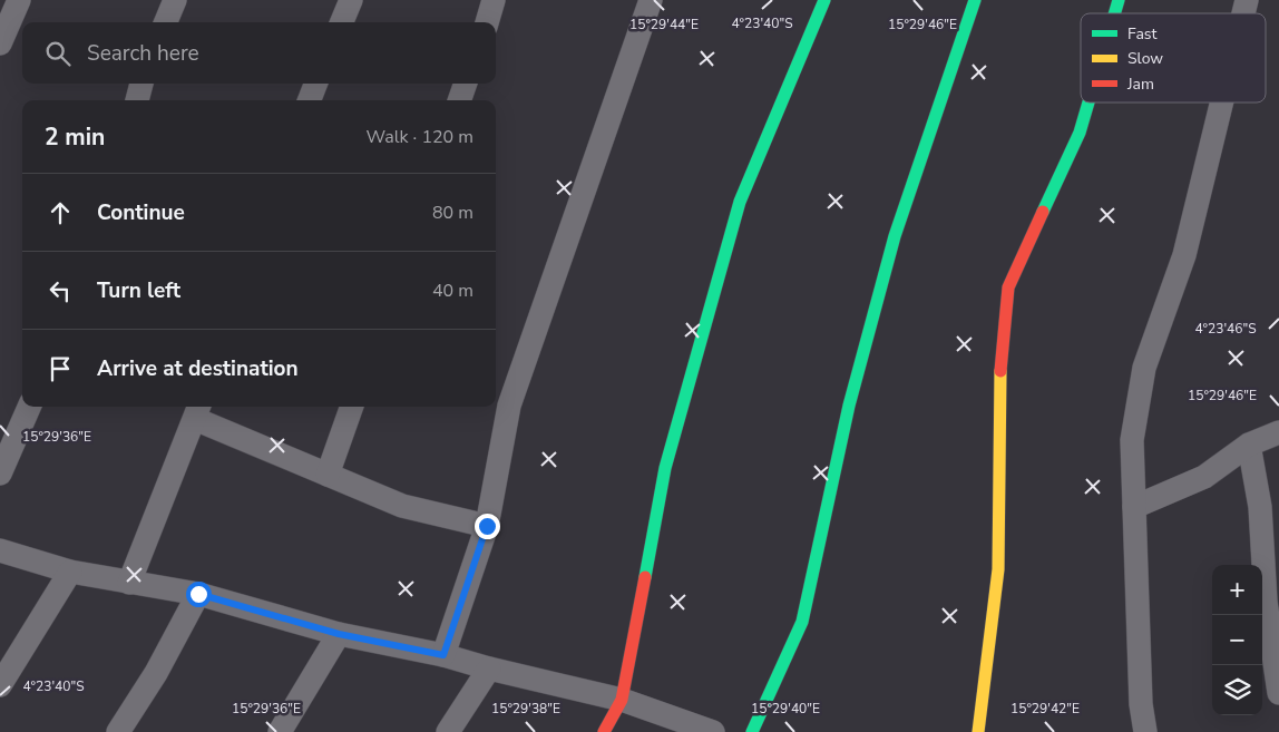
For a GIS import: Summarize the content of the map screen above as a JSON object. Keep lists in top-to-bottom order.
{
  "legend": ["Fast", "Slow", "Jam"],
  "page": {
    "search": "Search here",
    "heading": ["2 min", "Walk · 120 m"],
    "list": [
      ["Continue", "80 m"],
      ["Turn left", "40 m"],
      "Arrive at destination"
    ],
    "map_buttons": ["+", "−"]
  },
  "coordinates": [
    "4°23'40\"S",
    "15°29'44\"E",
    "15°29'46\"E",
    "4°23'46\"S",
    "15°29'36\"E",
    "15°29'38\"E",
    "15°29'40\"E",
    "15°29'42\"E"
  ]
}
